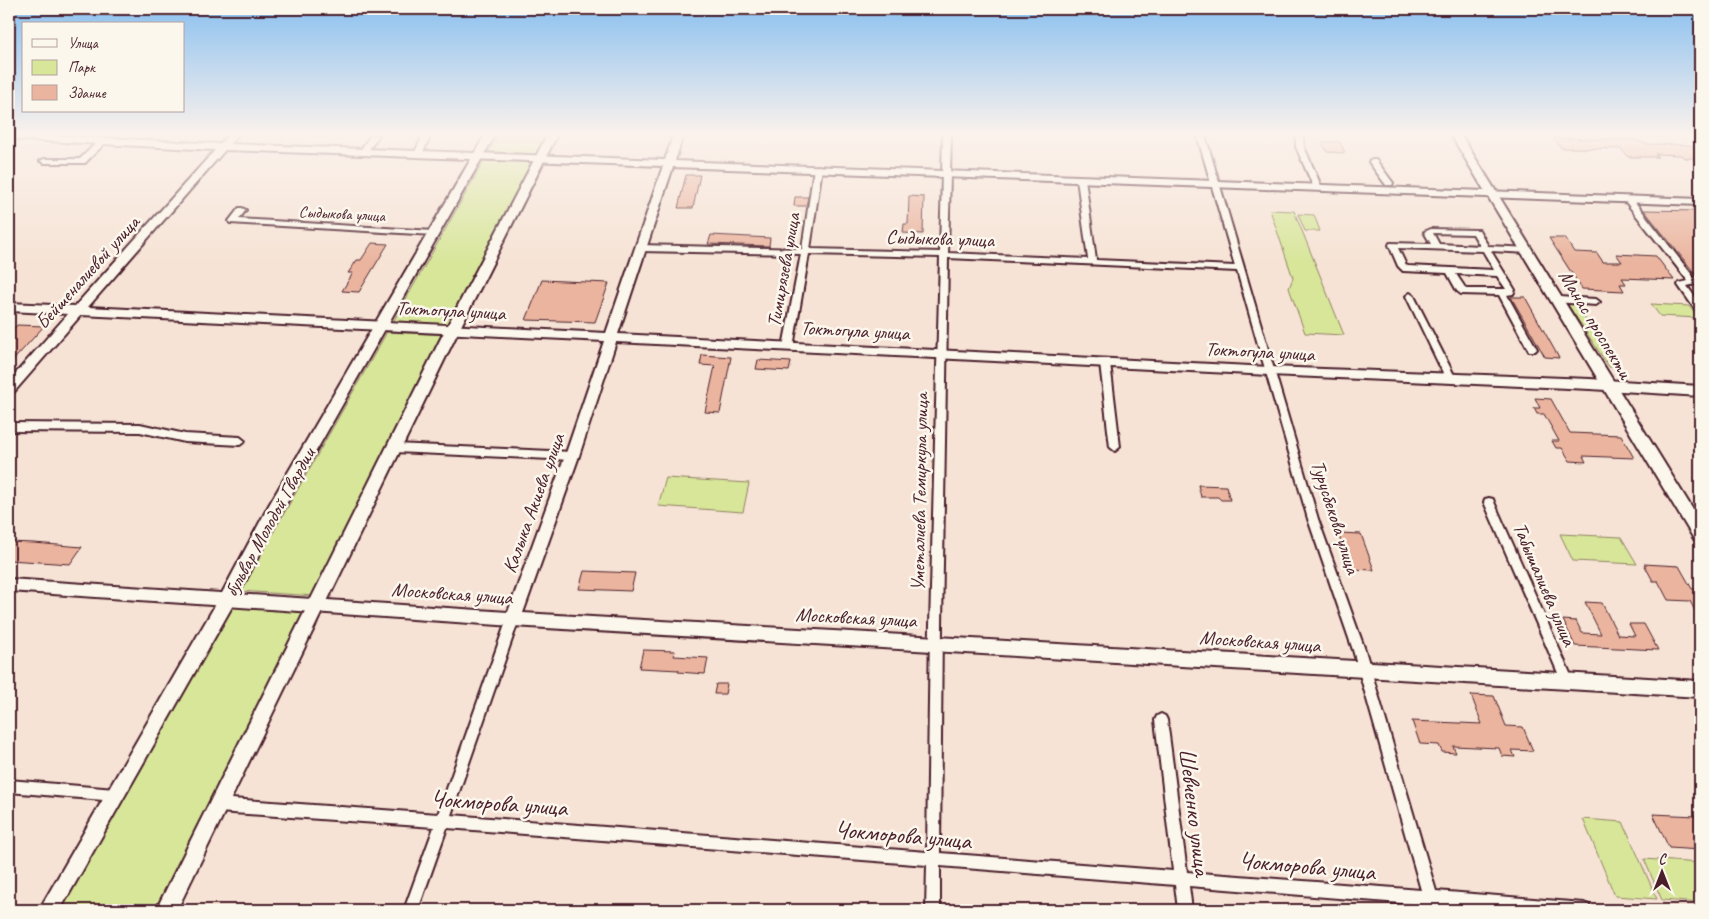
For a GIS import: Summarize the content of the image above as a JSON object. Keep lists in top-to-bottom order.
{
  "streets": {
    "main road": [
      "Бейшеналиевой улица",
      "Токтогула улица",
      "Манас проспекти",
      "Калыка Акиева улица",
      "бульвар Молодой Гвардии",
      "Московская улица"
    ],
    "street": [
      "Сыдыкова улица",
      "Тимирязева улица",
      "Уметалиева Темиркула улица",
      "Турусбекова улица",
      "Табышалиева улица",
      "Чокморова улица",
      "Шевченко улица"
    ]
  },
  "crossings": [
    ["Сыдыкова улица", "Тимирязева улица"],
    ["Сыдыкова улица", "Уметалиева Темиркула улица"],
    ["Сыдыкова улица", "Калыка Акиева улица"],
    ["Сыдыкова улица", "Турусбекова улица"],
    ["Сыдыкова улица", "бульвар Молодой Гвардии"],
    ["Тимирязева улица", "Токтогула улица"],
    ["Бейшеналиевой улица", "Токтогула улица"],
    ["Токтогула улица", "Манас проспекти"],
    ["Токтогула улица", "Уметалиева Темиркула улица"],
    ["Токтогула улица", "Калыка Акиева улица"],
    ["Токтогула улица", "Турусбекова улица"],
    ["Токтогула улица", "бульвар Молодой Гвардии"],
    ["Уметалиева Темиркула улица", "Московская улица"],
    ["Уметалиева Темиркула улица", "Чокморова улица"],
    ["Калыка Акиева улица", "Московская улица"],
    ["Калыка Акиева улица", "Чокморова улица"],
    ["Турусбекова улица", "Московская улица"],
    ["Турусбекова улица", "Чокморова улица"],
    ["бульвар Молодой Гвардии", "Московская улица"],
    ["Табышалиева улица", "Московская улица"],
    ["Чокморова улица", "Шевченко улица"]
  ],
  "legend": ["Улица", "Парк", "Здание"],
  "north": "top"
}
